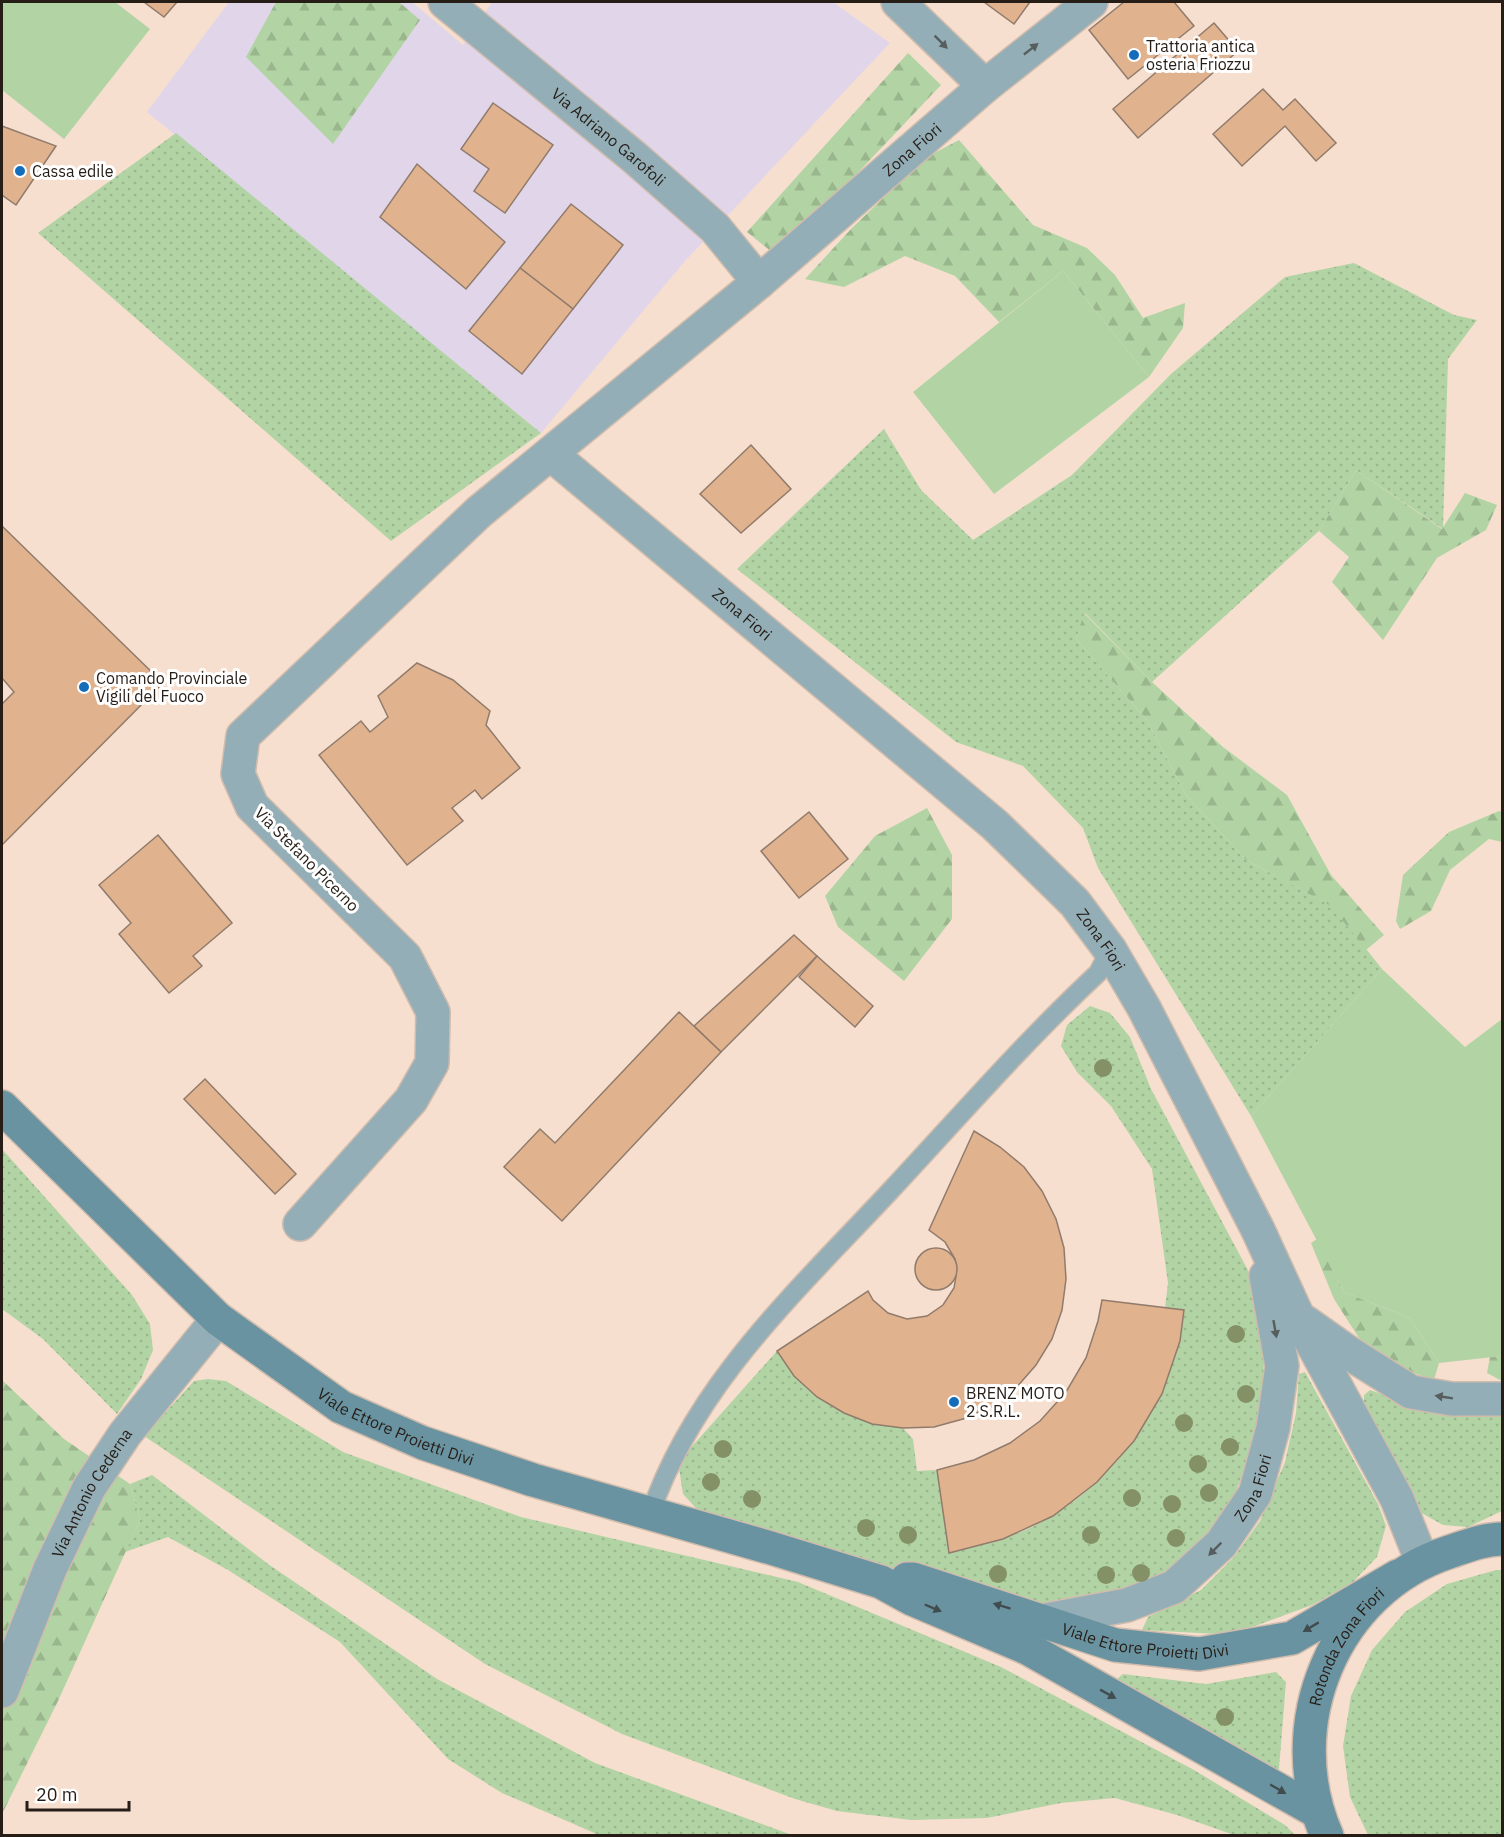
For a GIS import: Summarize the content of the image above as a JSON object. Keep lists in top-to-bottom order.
{
  "streets": {
    "main road": ["Viale Ettore Proietti Divi", "Rotonda Zona Fiori"],
    "street": [
      "Via Adriano Garofoli",
      "Zona Fiori",
      "Via Stefano Picerno",
      "Via Antonio Cederna"
    ]
  },
  "crossings": [
    ["Via Adriano Garofoli", "Zona Fiori"],
    ["Zona Fiori", "Via Stefano Picerno"],
    ["Zona Fiori", "Viale Ettore Proietti Divi"],
    ["Zona Fiori", "Rotonda Zona Fiori"],
    ["Viale Ettore Proietti Divi", "Via Antonio Cederna"],
    ["Viale Ettore Proietti Divi", "Rotonda Zona Fiori"]
  ],
  "places": [
    "Trattoria antica osteria Friozzu",
    "Cassa edile",
    "Comando Provinciale Vigili del Fuoco",
    "BRENZ MOTO 2 S.R.L."
  ],
  "scale_bar": "20 m"
}
